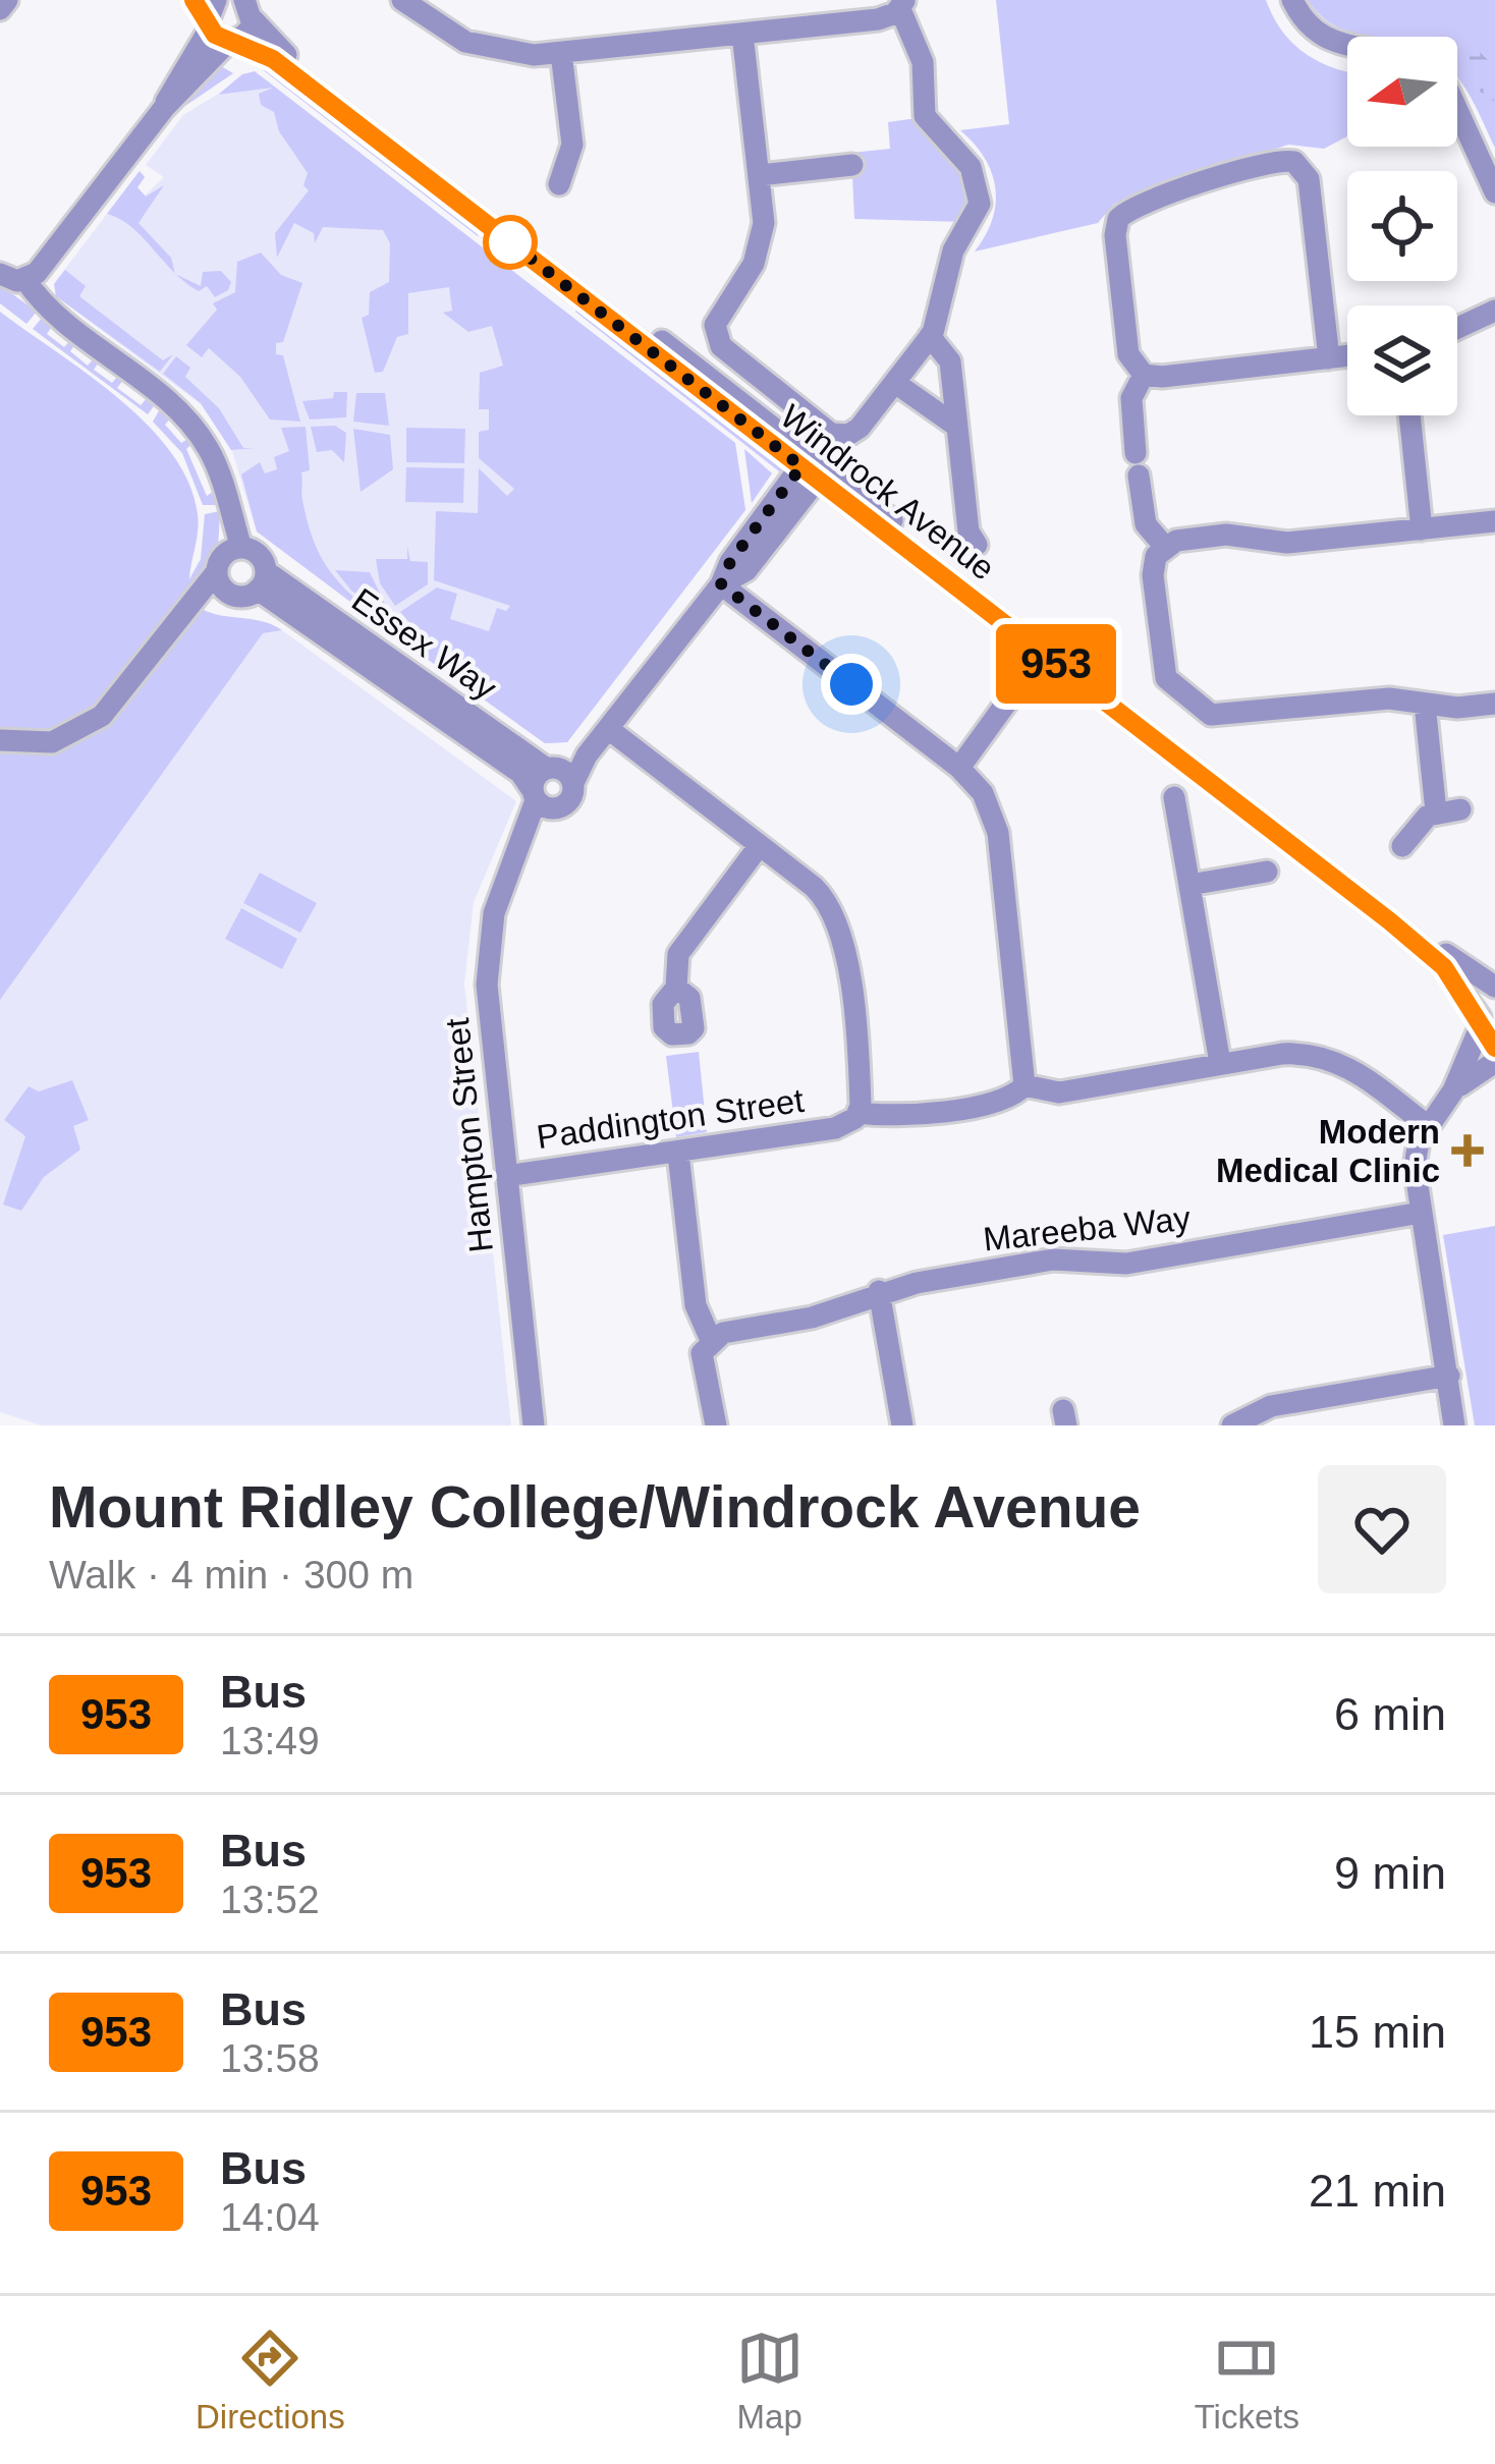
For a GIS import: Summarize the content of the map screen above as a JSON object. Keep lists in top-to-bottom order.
{
  "streets": {
    "street": [
      "Windrock Avenue",
      "Essex Way",
      "Paddington Street",
      "Hampton Street",
      "Mareeba Way"
    ]
  },
  "crossings": [
    ["Essex Way", "Hampton Street"],
    ["Paddington Street", "Hampton Street"]
  ],
  "places": {
    "health": ["Modern Medical Clinic"]
  },
  "lines": ["bus line 953"],
  "north": "left",
  "page": {
    "on_map": "953",
    "heading": ["Mount Ridley College/Windrock Avenue", "Walk · 4 min · 300 m"],
    "list": [
      {
        "mark": "953",
        "name": "Bus",
        "note": "13:49",
        "value": "6 min"
      },
      {
        "mark": "953",
        "name": "Bus",
        "note": "13:52",
        "value": "9 min"
      },
      {
        "mark": "953",
        "name": "Bus",
        "note": "13:58",
        "value": "15 min"
      },
      {
        "mark": "953",
        "name": "Bus",
        "note": "14:04",
        "value": "21 min"
      }
    ],
    "tabs": ["Directions", "Map", "Tickets"]
  }
}
